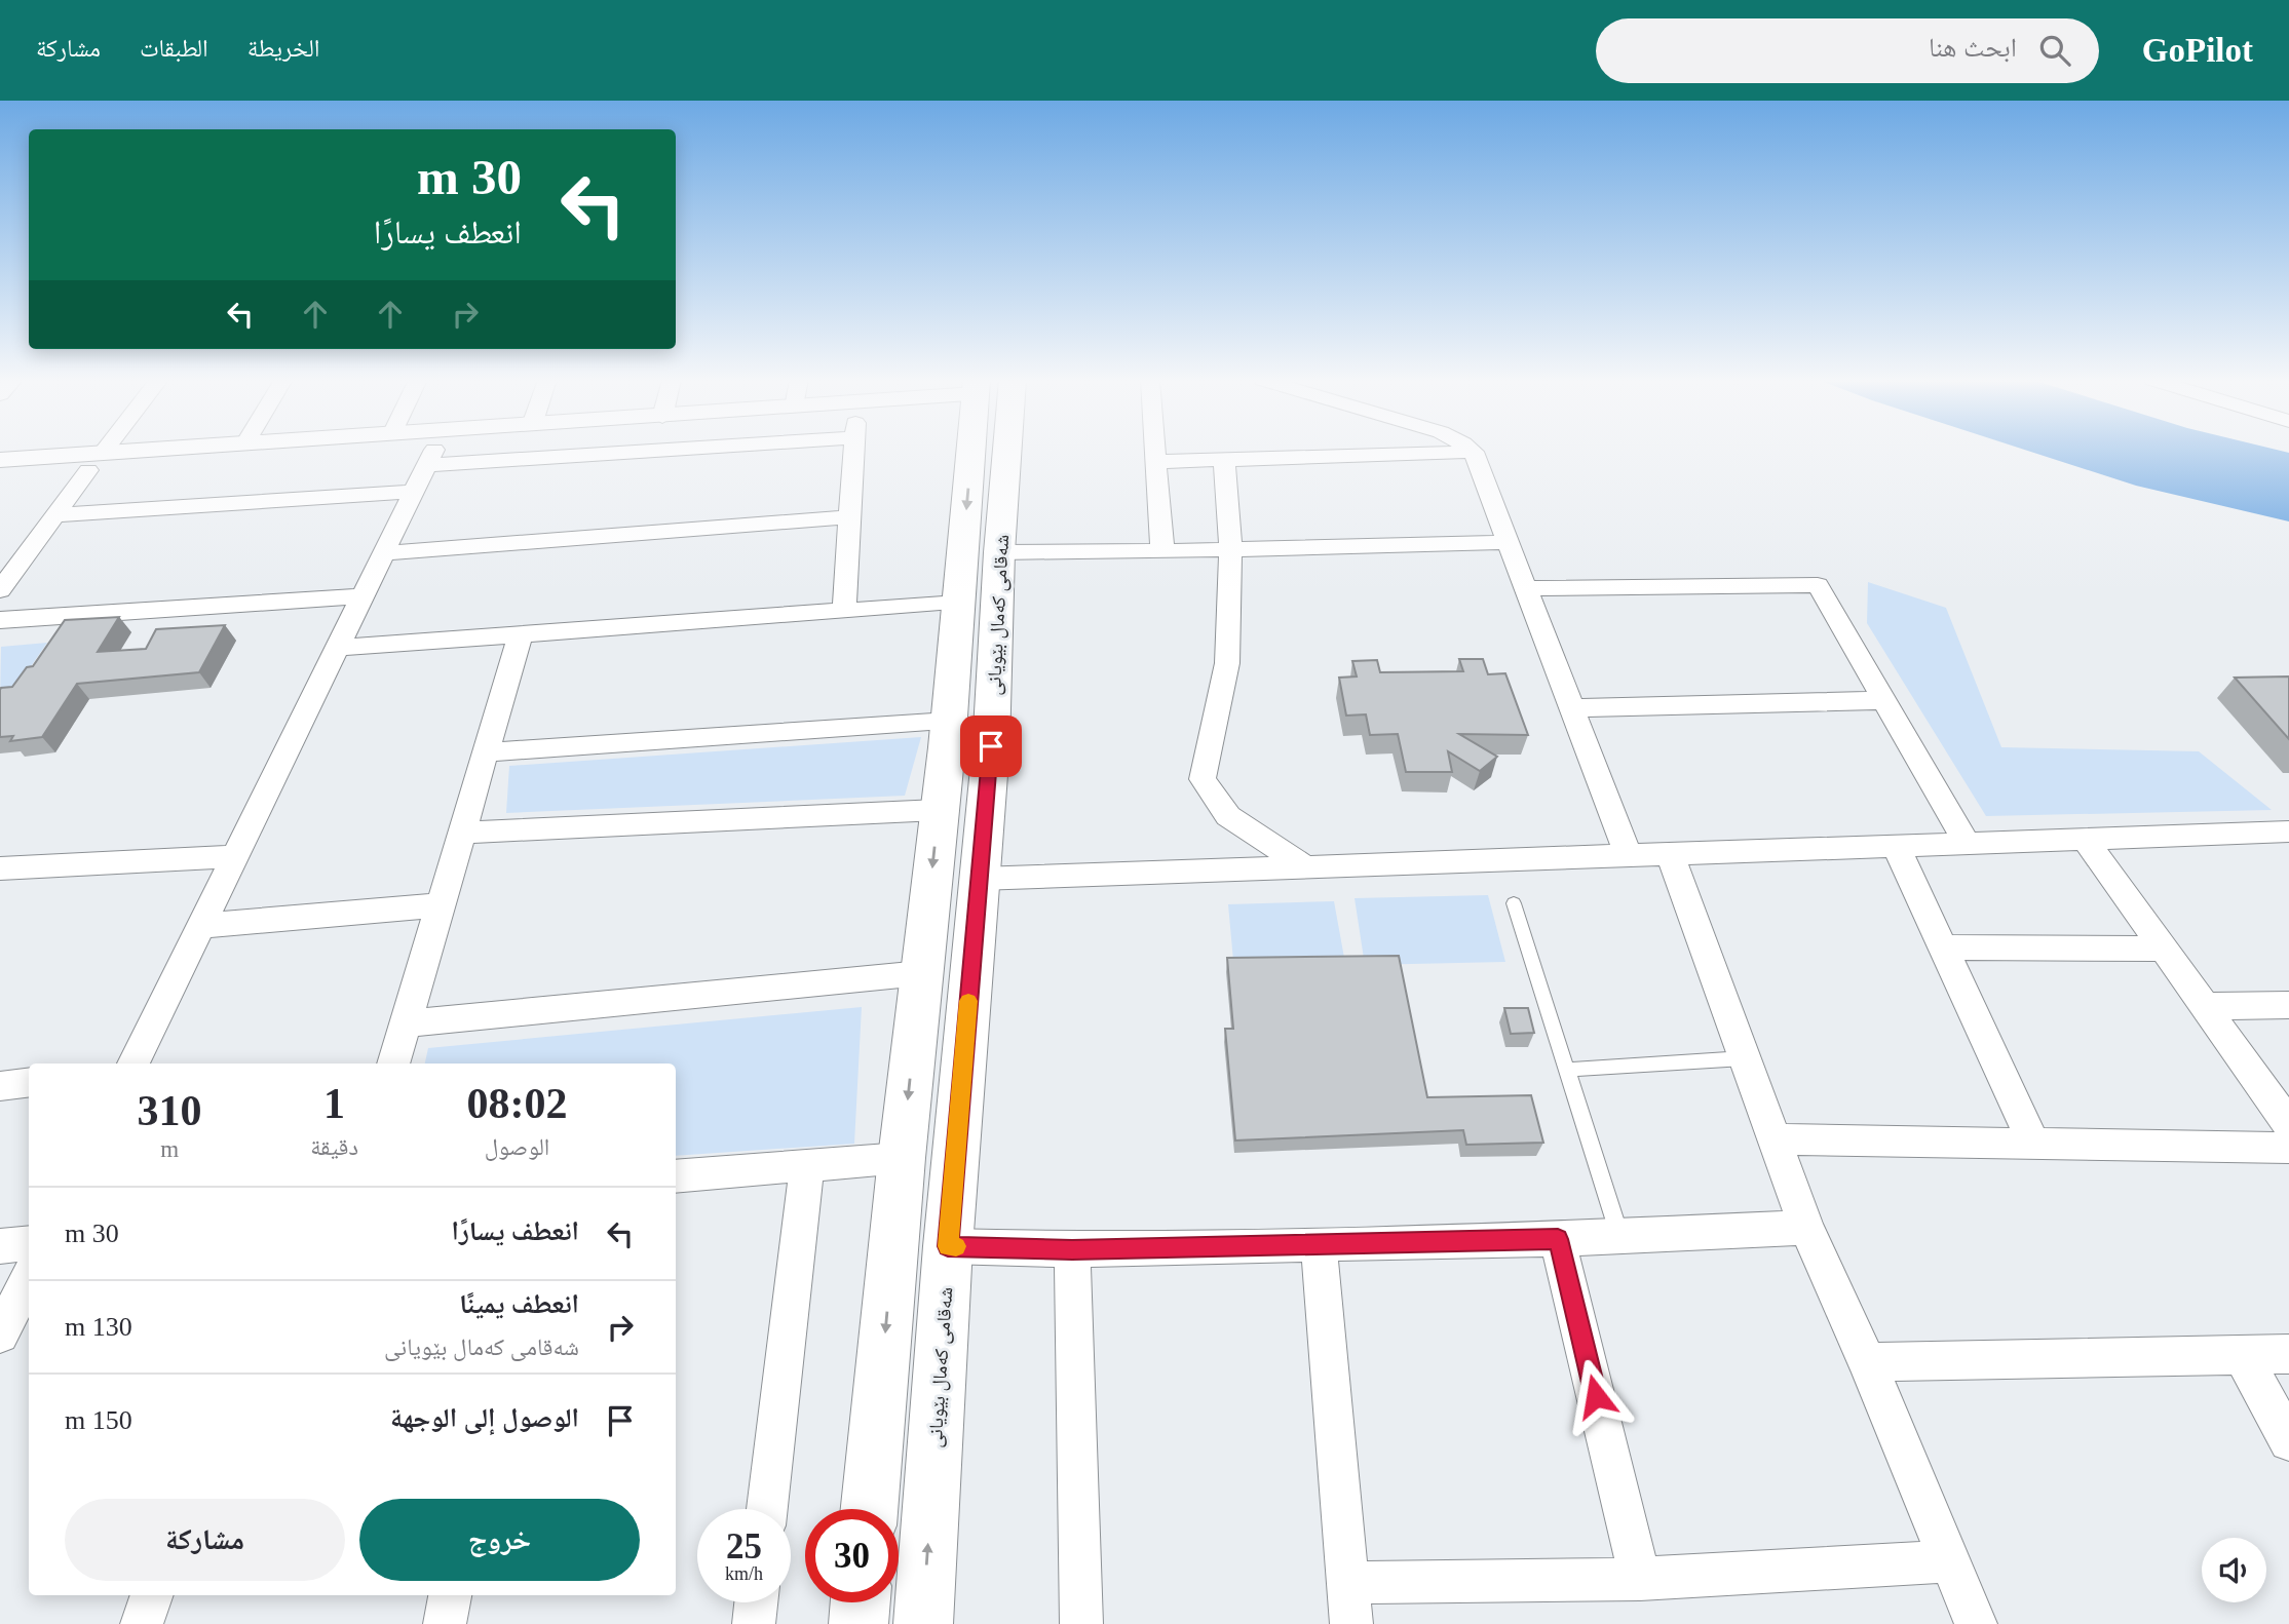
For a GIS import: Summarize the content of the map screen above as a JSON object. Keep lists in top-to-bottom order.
{
  "streets": {
    "main road": ["شەقامی کەمال بێویانی"]
  },
  "page": {
    "header": "GoPilot",
    "search": "ابحث هنا",
    "nav": ["الخريطة", "الطبقات", "مشاركة"],
    "turn": ["30 m", "انعطف يسارًا"],
    "eta": [
      "08:02",
      "الوصول",
      "1",
      "دقيقة",
      "310",
      "m"
    ],
    "list": [
      {
        "name": "انعطف يسارًا",
        "value": "30 m"
      },
      {
        "name": "انعطف يمينًا",
        "note": "شەقامی کەمال بێویانی",
        "value": "130 m"
      },
      {
        "name": "الوصول إلى الوجهة",
        "value": "150 m"
      }
    ],
    "buttons": ["خروج", "مشاركة"],
    "speed": "25 km/h",
    "limit": "30"
  }
}
